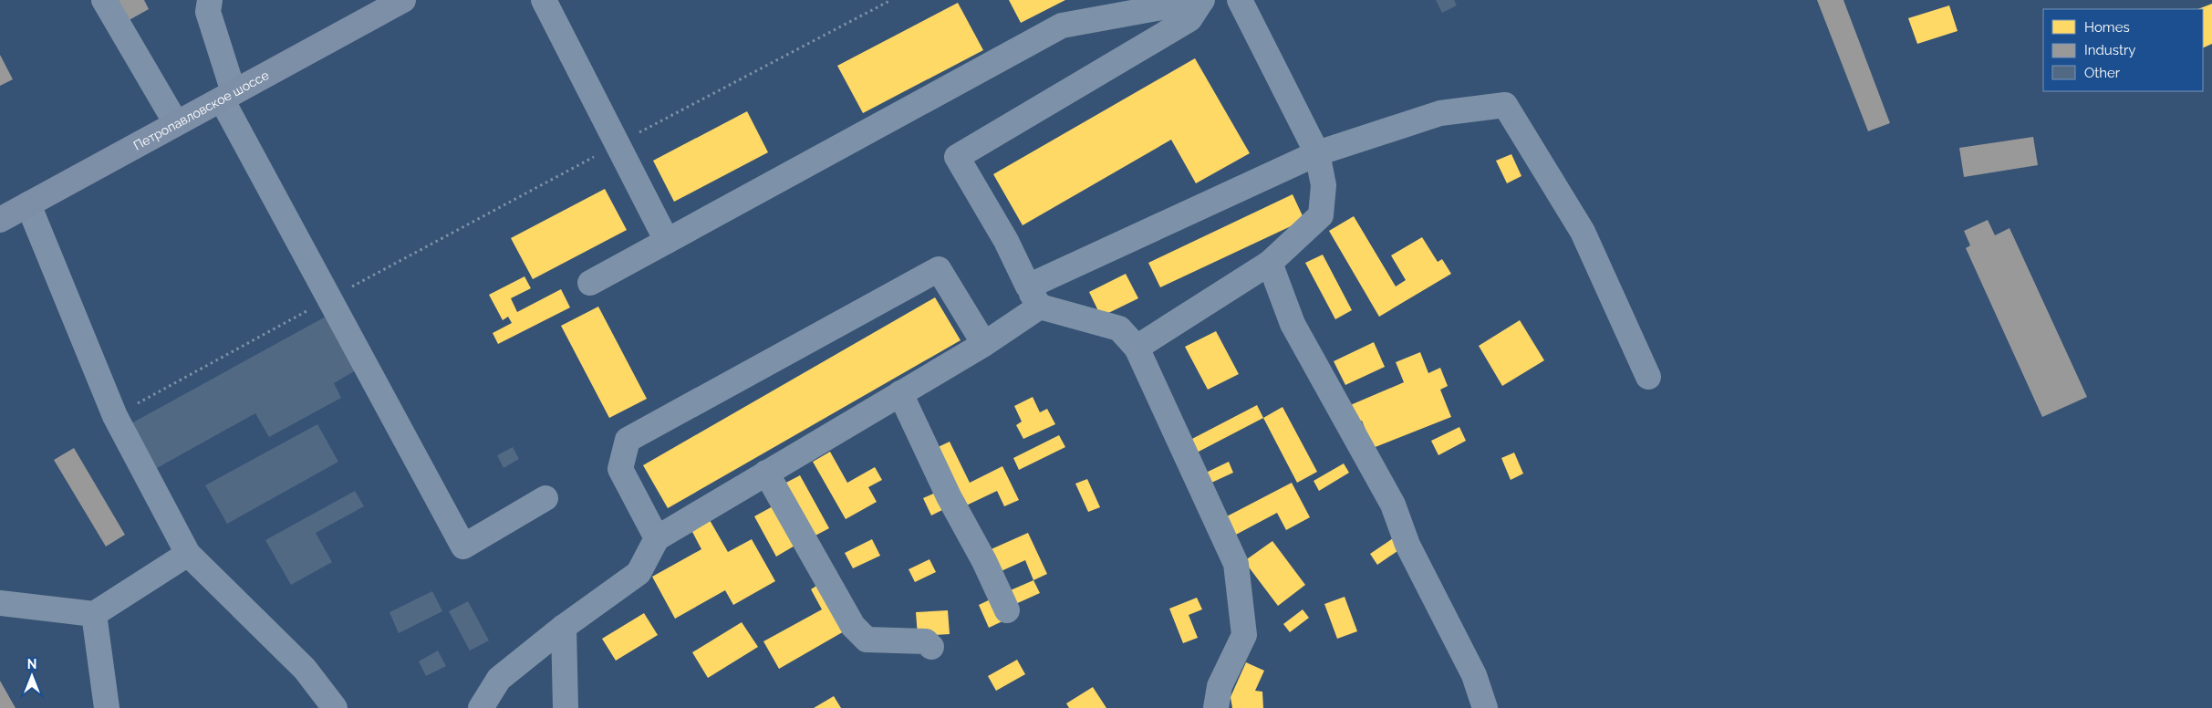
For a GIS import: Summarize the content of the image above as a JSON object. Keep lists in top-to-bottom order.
{
  "streets": {
    "main road": ["Петропавловское шоссе"]
  },
  "legend": ["Homes", "Industry", "Other"],
  "north": "top"
}
